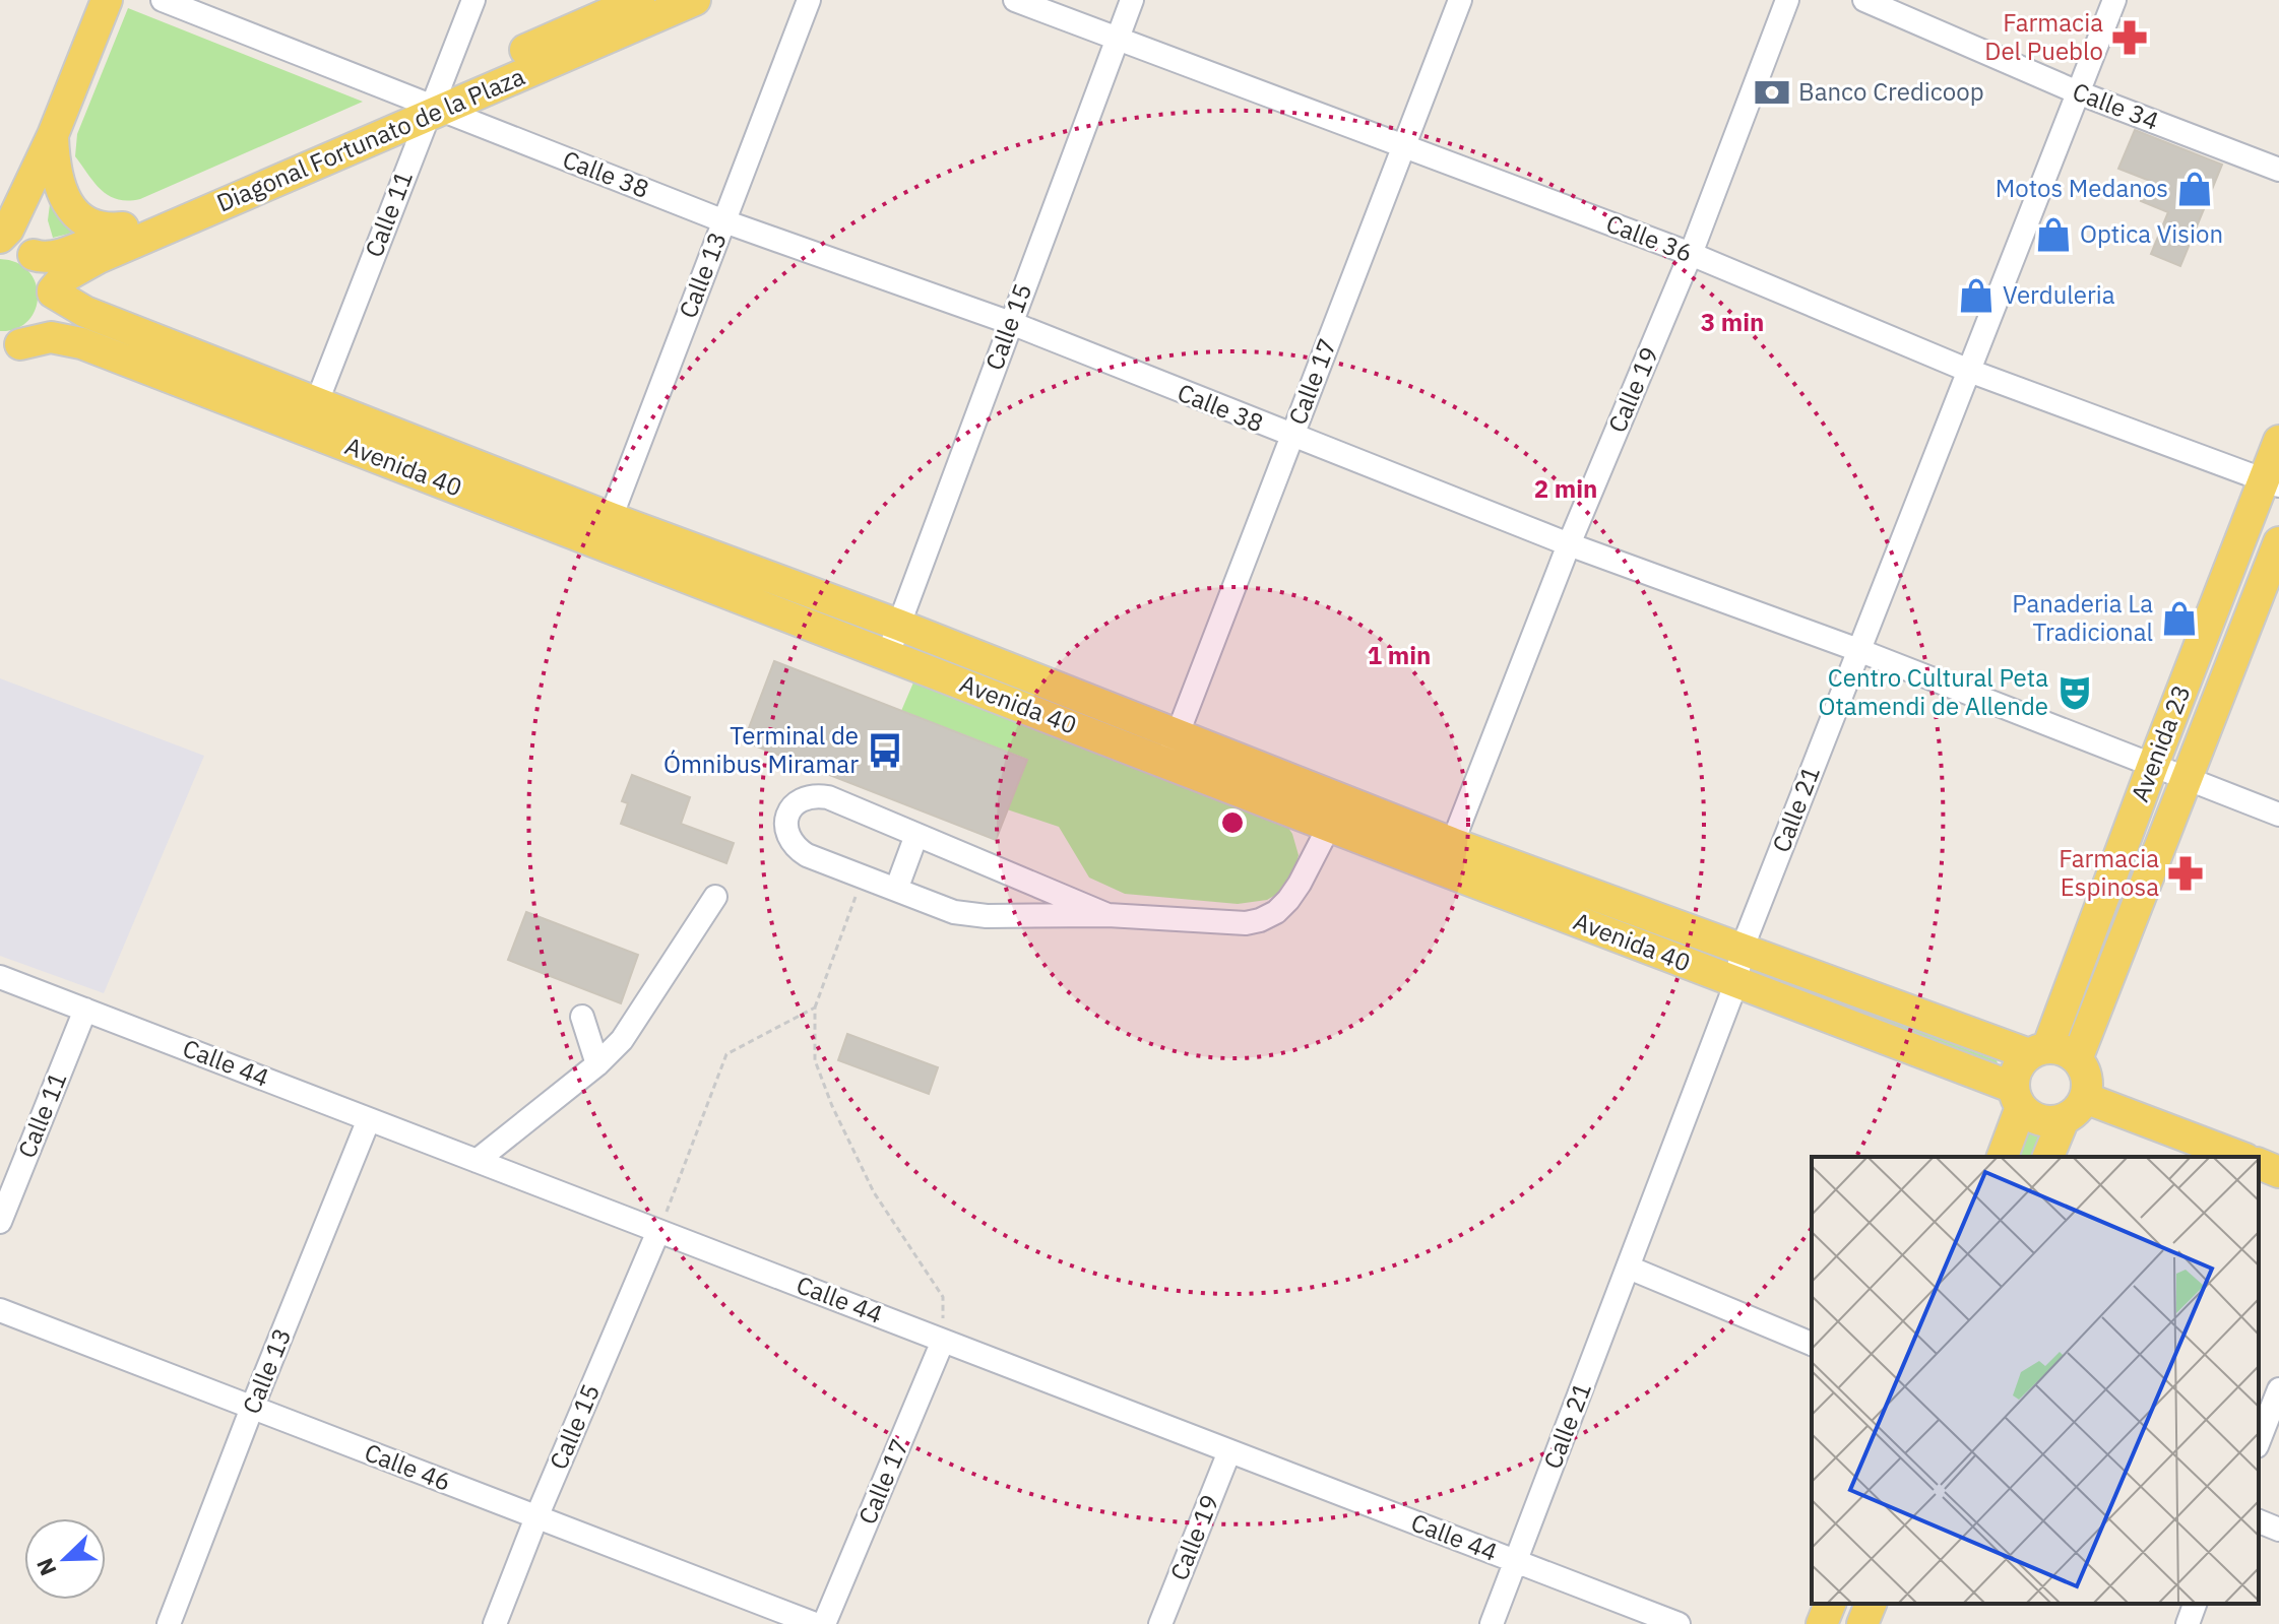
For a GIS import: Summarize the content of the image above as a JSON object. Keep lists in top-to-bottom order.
{
  "streets": {
    "main road": ["Diagonal Fortunato de la Plaza", "Avenida 40", "Avenida 23"],
    "street": [
      "Calle 34",
      "Calle 38",
      "Calle 11",
      "Calle 36",
      "Calle 13",
      "Calle 15",
      "Calle 17",
      "Calle 19",
      "Calle 21",
      "Calle 44",
      "Calle 46"
    ]
  },
  "crossings": [
    ["Calle 34", "Calle 21"],
    ["Diagonal Fortunato de la Plaza", "Calle 38"],
    ["Diagonal Fortunato de la Plaza", "Calle 11"],
    ["Diagonal Fortunato de la Plaza", "Avenida 40"],
    ["Calle 38", "Calle 11"],
    ["Calle 38", "Calle 13"],
    ["Calle 38", "Calle 15"],
    ["Calle 38", "Calle 17"],
    ["Calle 38", "Calle 19"],
    ["Calle 38", "Avenida 23"],
    ["Calle 38", "Calle 21"],
    ["Calle 11", "Avenida 40"],
    ["Calle 11", "Calle 44"],
    ["Calle 36", "Calle 15"],
    ["Calle 36", "Calle 17"],
    ["Calle 36", "Calle 19"],
    ["Calle 36", "Avenida 23"],
    ["Calle 36", "Calle 21"],
    ["Calle 13", "Avenida 40"],
    ["Calle 13", "Calle 44"],
    ["Calle 13", "Calle 46"],
    ["Calle 15", "Avenida 40"],
    ["Calle 15", "Calle 44"],
    ["Calle 15", "Calle 46"],
    ["Calle 17", "Avenida 40"],
    ["Calle 17", "Calle 44"],
    ["Calle 19", "Avenida 40"],
    ["Calle 19", "Calle 44"],
    ["Avenida 40", "Avenida 23"],
    ["Avenida 40", "Calle 21"],
    ["Calle 21", "Calle 44"]
  ],
  "places": {
    "pharmacy": ["Farmacia Del Pueblo", "Farmacia Espinosa"],
    "bank": ["Banco Credicoop"],
    "shop": [
      "Motos Medanos",
      "Optica Vision",
      "Verduleria",
      "Panaderia La Tradicional"
    ],
    "theatre": ["Centro Cultural Peta Otamendi de Allende"],
    "bus stop": ["Terminal de Ómnibus Miramar"]
  },
  "north": "bottom left",
  "rings": ["3 min", "2 min", "1 min"]
}
